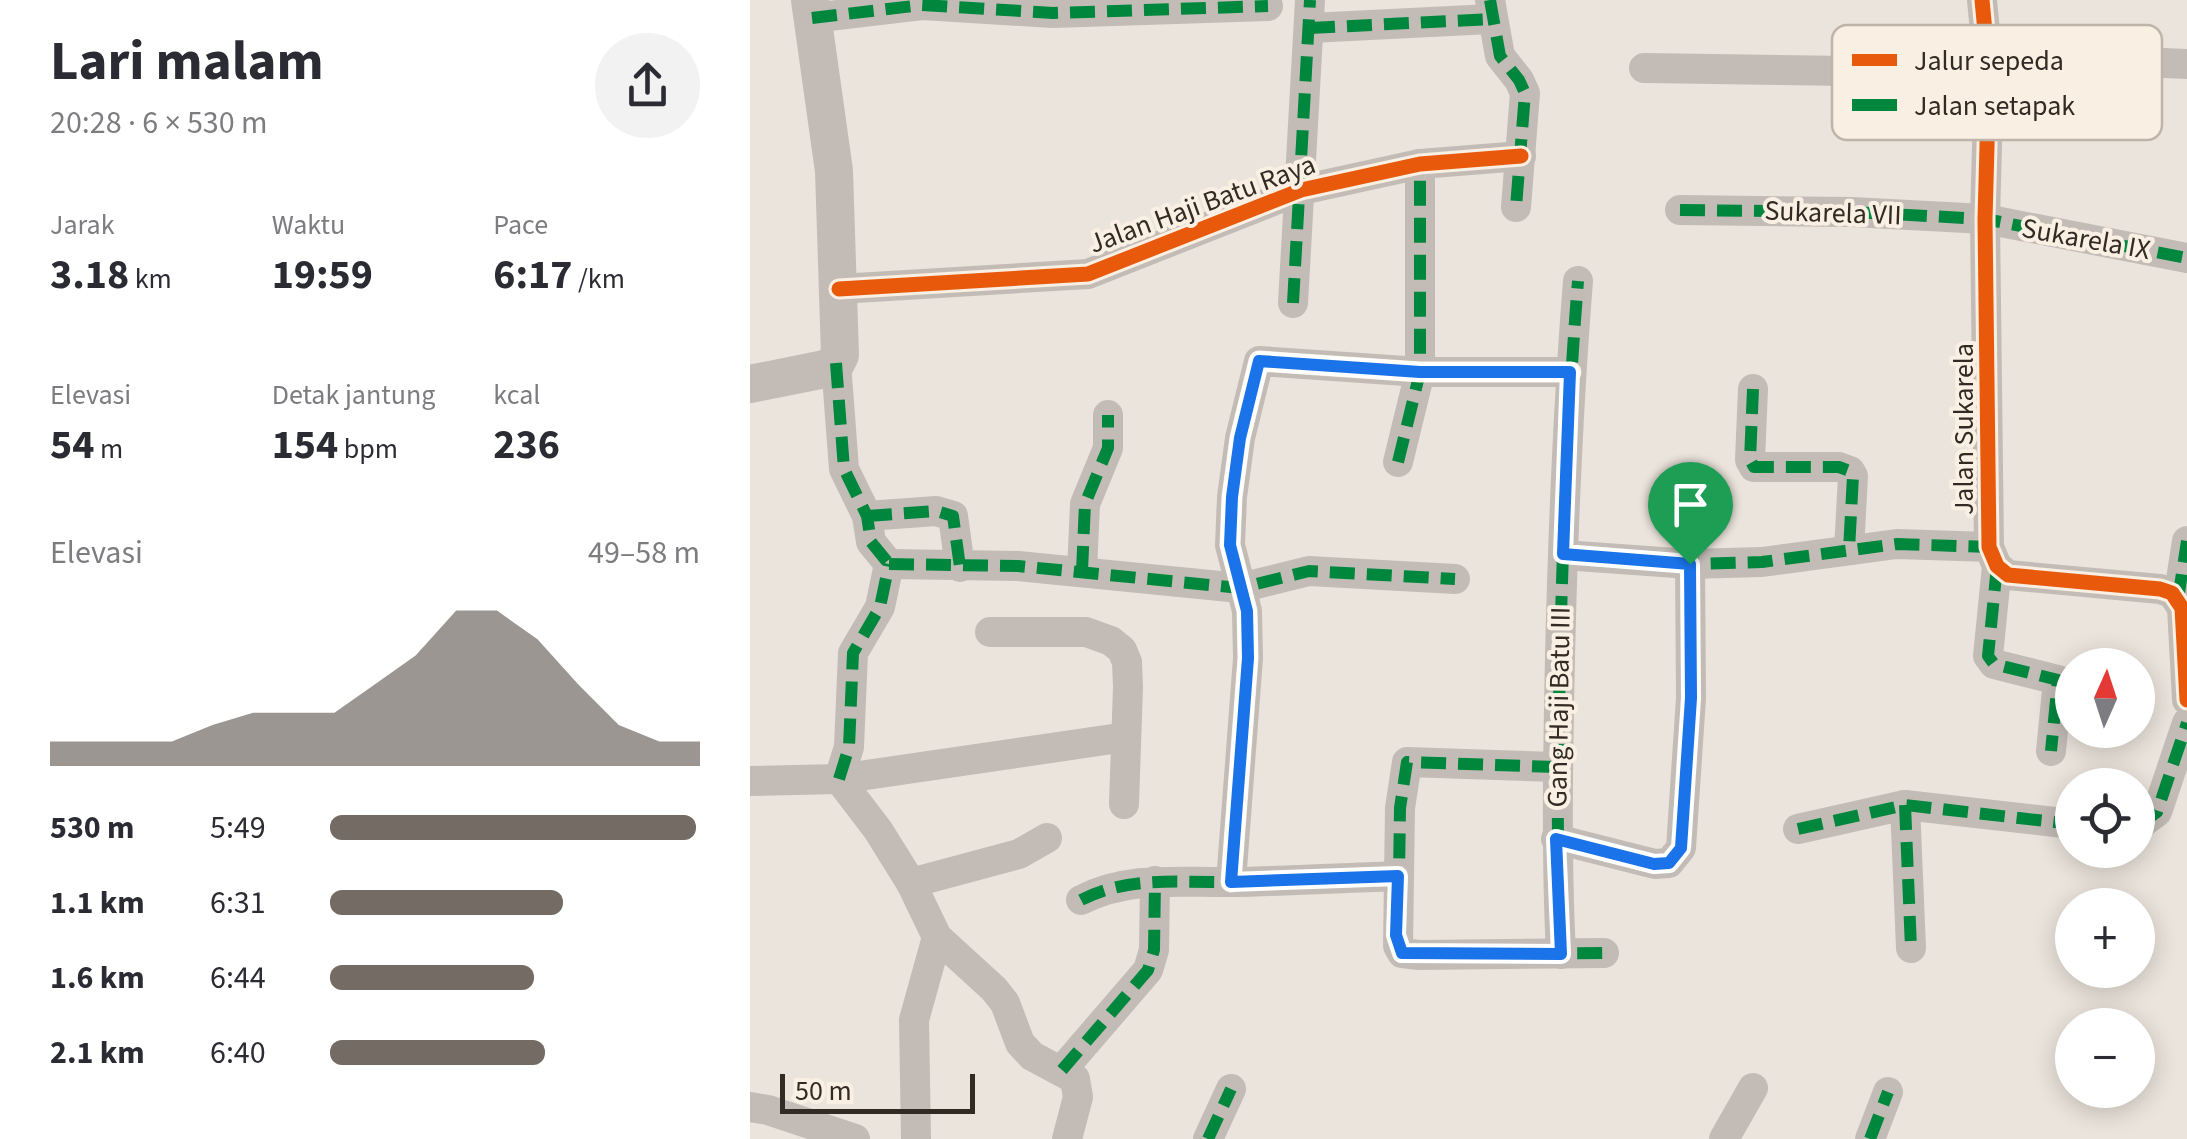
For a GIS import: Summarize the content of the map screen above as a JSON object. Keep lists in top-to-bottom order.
{
  "streets": {
    "street": [
      "Jalan Haji Batu Raya",
      "Sukarela VII",
      "Sukarela IX",
      "Jalan Sukarela",
      "Gang Haji Batu III"
    ]
  },
  "crossings": [
    ["Sukarela VII", "Sukarela IX"],
    ["Sukarela VII", "Jalan Sukarela"],
    ["Sukarela IX", "Jalan Sukarela"]
  ],
  "legend": ["Jalur sepeda", "Jalan setapak"],
  "scale_bar": "50 m",
  "north": "top",
  "page": {
    "heading": ["Lari malam", "20:28 · 6 × 530 m"],
    "stats": [
      ["Jarak", "3.18 km"],
      ["Waktu", "19:59"],
      ["Pace", "6:17 /km"],
      ["Elevasi", "54 m"],
      ["Detak jantung", "154 bpm"],
      ["kcal", "236"]
    ],
    "chart": ["Elevasi", "49–58 m"],
    "map_buttons": ["+", "−"],
    "list": [
      {
        "name": "530 m",
        "note": "5:49"
      },
      {
        "name": "1.1 km",
        "note": "6:31"
      },
      {
        "name": "1.6 km",
        "note": "6:44"
      },
      {
        "name": "2.1 km",
        "note": "6:40"
      }
    ],
    "scale": "50 m"
  }
}
